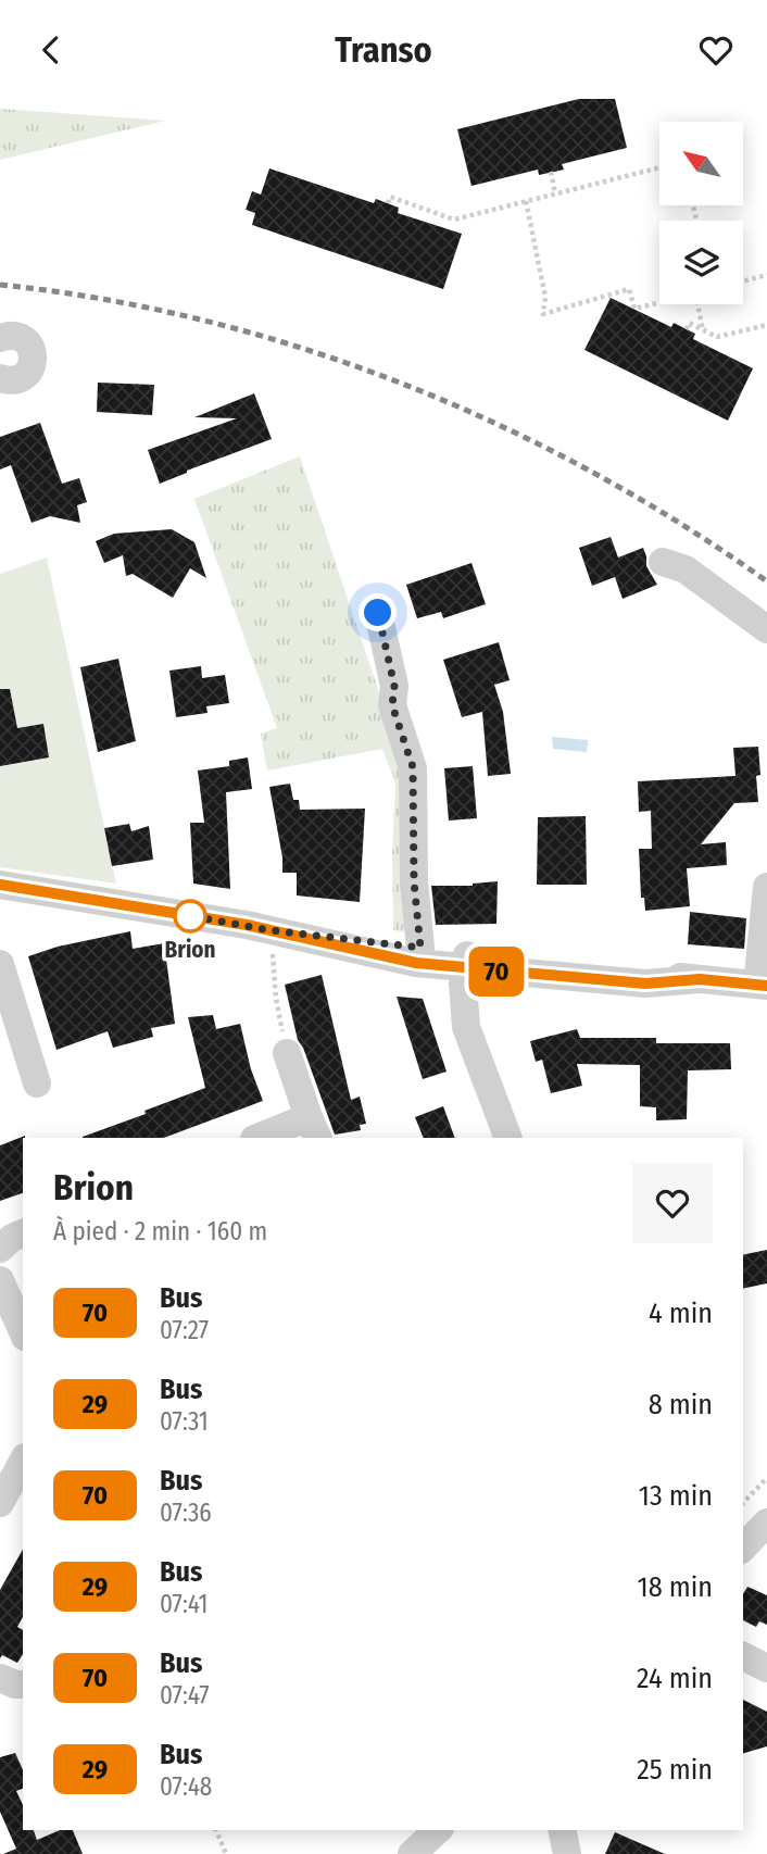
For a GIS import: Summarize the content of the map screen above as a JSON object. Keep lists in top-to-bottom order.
{
  "places": ["Brion"],
  "lines": ["bus line 70"],
  "north": "top left",
  "page": {
    "header": "Transo",
    "on_map": "70",
    "heading": ["Brion", "À pied · 2 min · 160 m"],
    "list": [
      {
        "mark": "70",
        "name": "Bus",
        "note": "07:27",
        "value": "4 min"
      },
      {
        "mark": "29",
        "name": "Bus",
        "note": "07:31",
        "value": "8 min"
      },
      {
        "mark": "70",
        "name": "Bus",
        "note": "07:36",
        "value": "13 min"
      },
      {
        "mark": "29",
        "name": "Bus",
        "note": "07:41",
        "value": "18 min"
      },
      {
        "mark": "70",
        "name": "Bus",
        "note": "07:47",
        "value": "24 min"
      },
      {
        "mark": "29",
        "name": "Bus",
        "note": "07:48",
        "value": "25 min"
      }
    ]
  }
}
